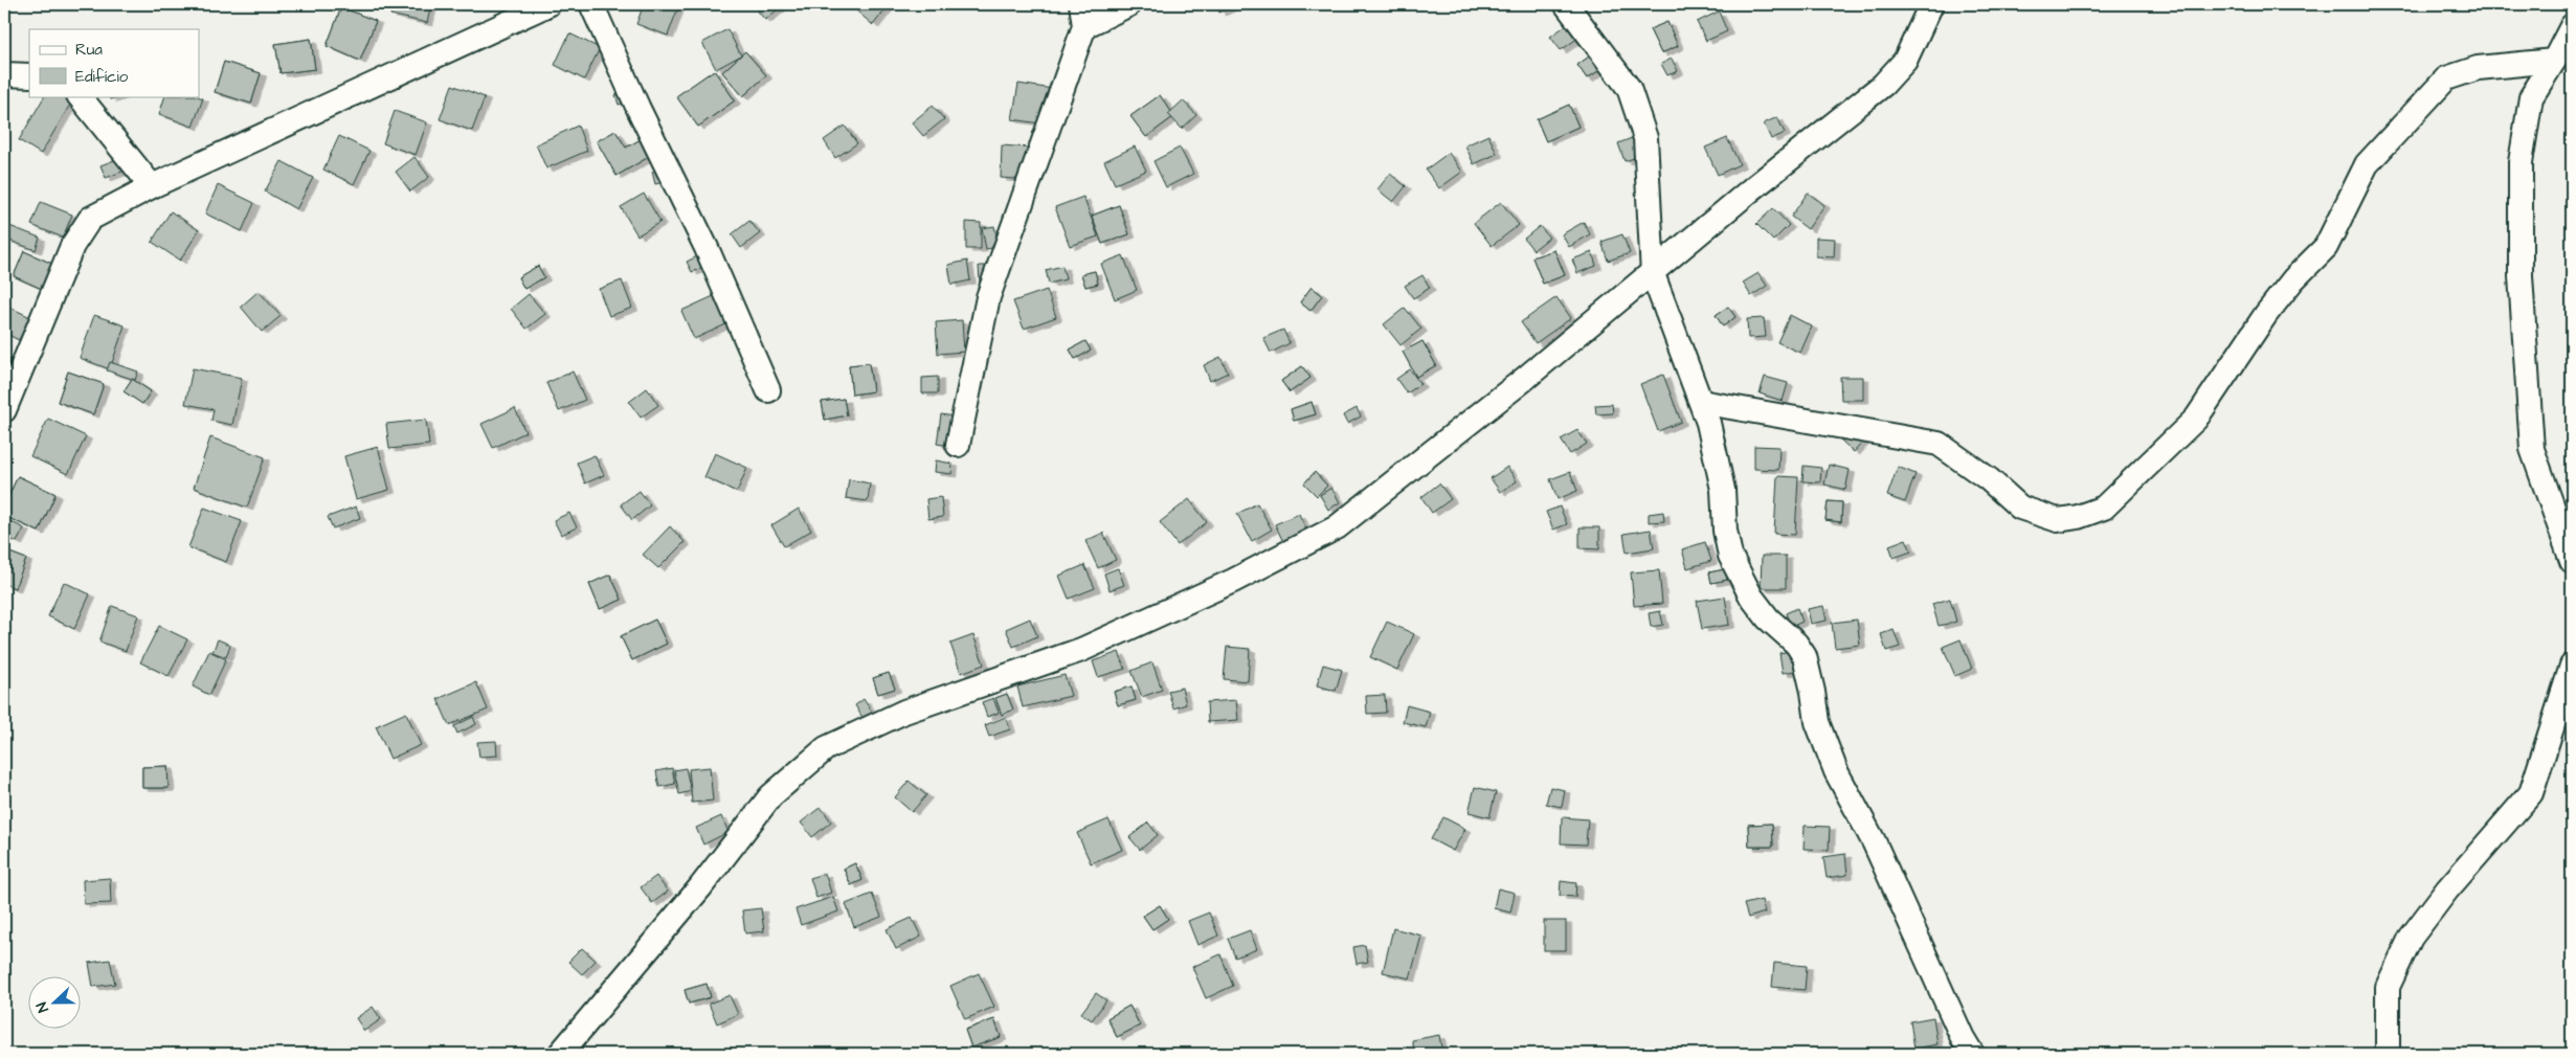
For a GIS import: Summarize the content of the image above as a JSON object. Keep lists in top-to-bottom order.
{
  "legend": ["Rua", "Edifício"],
  "north": "left"
}
